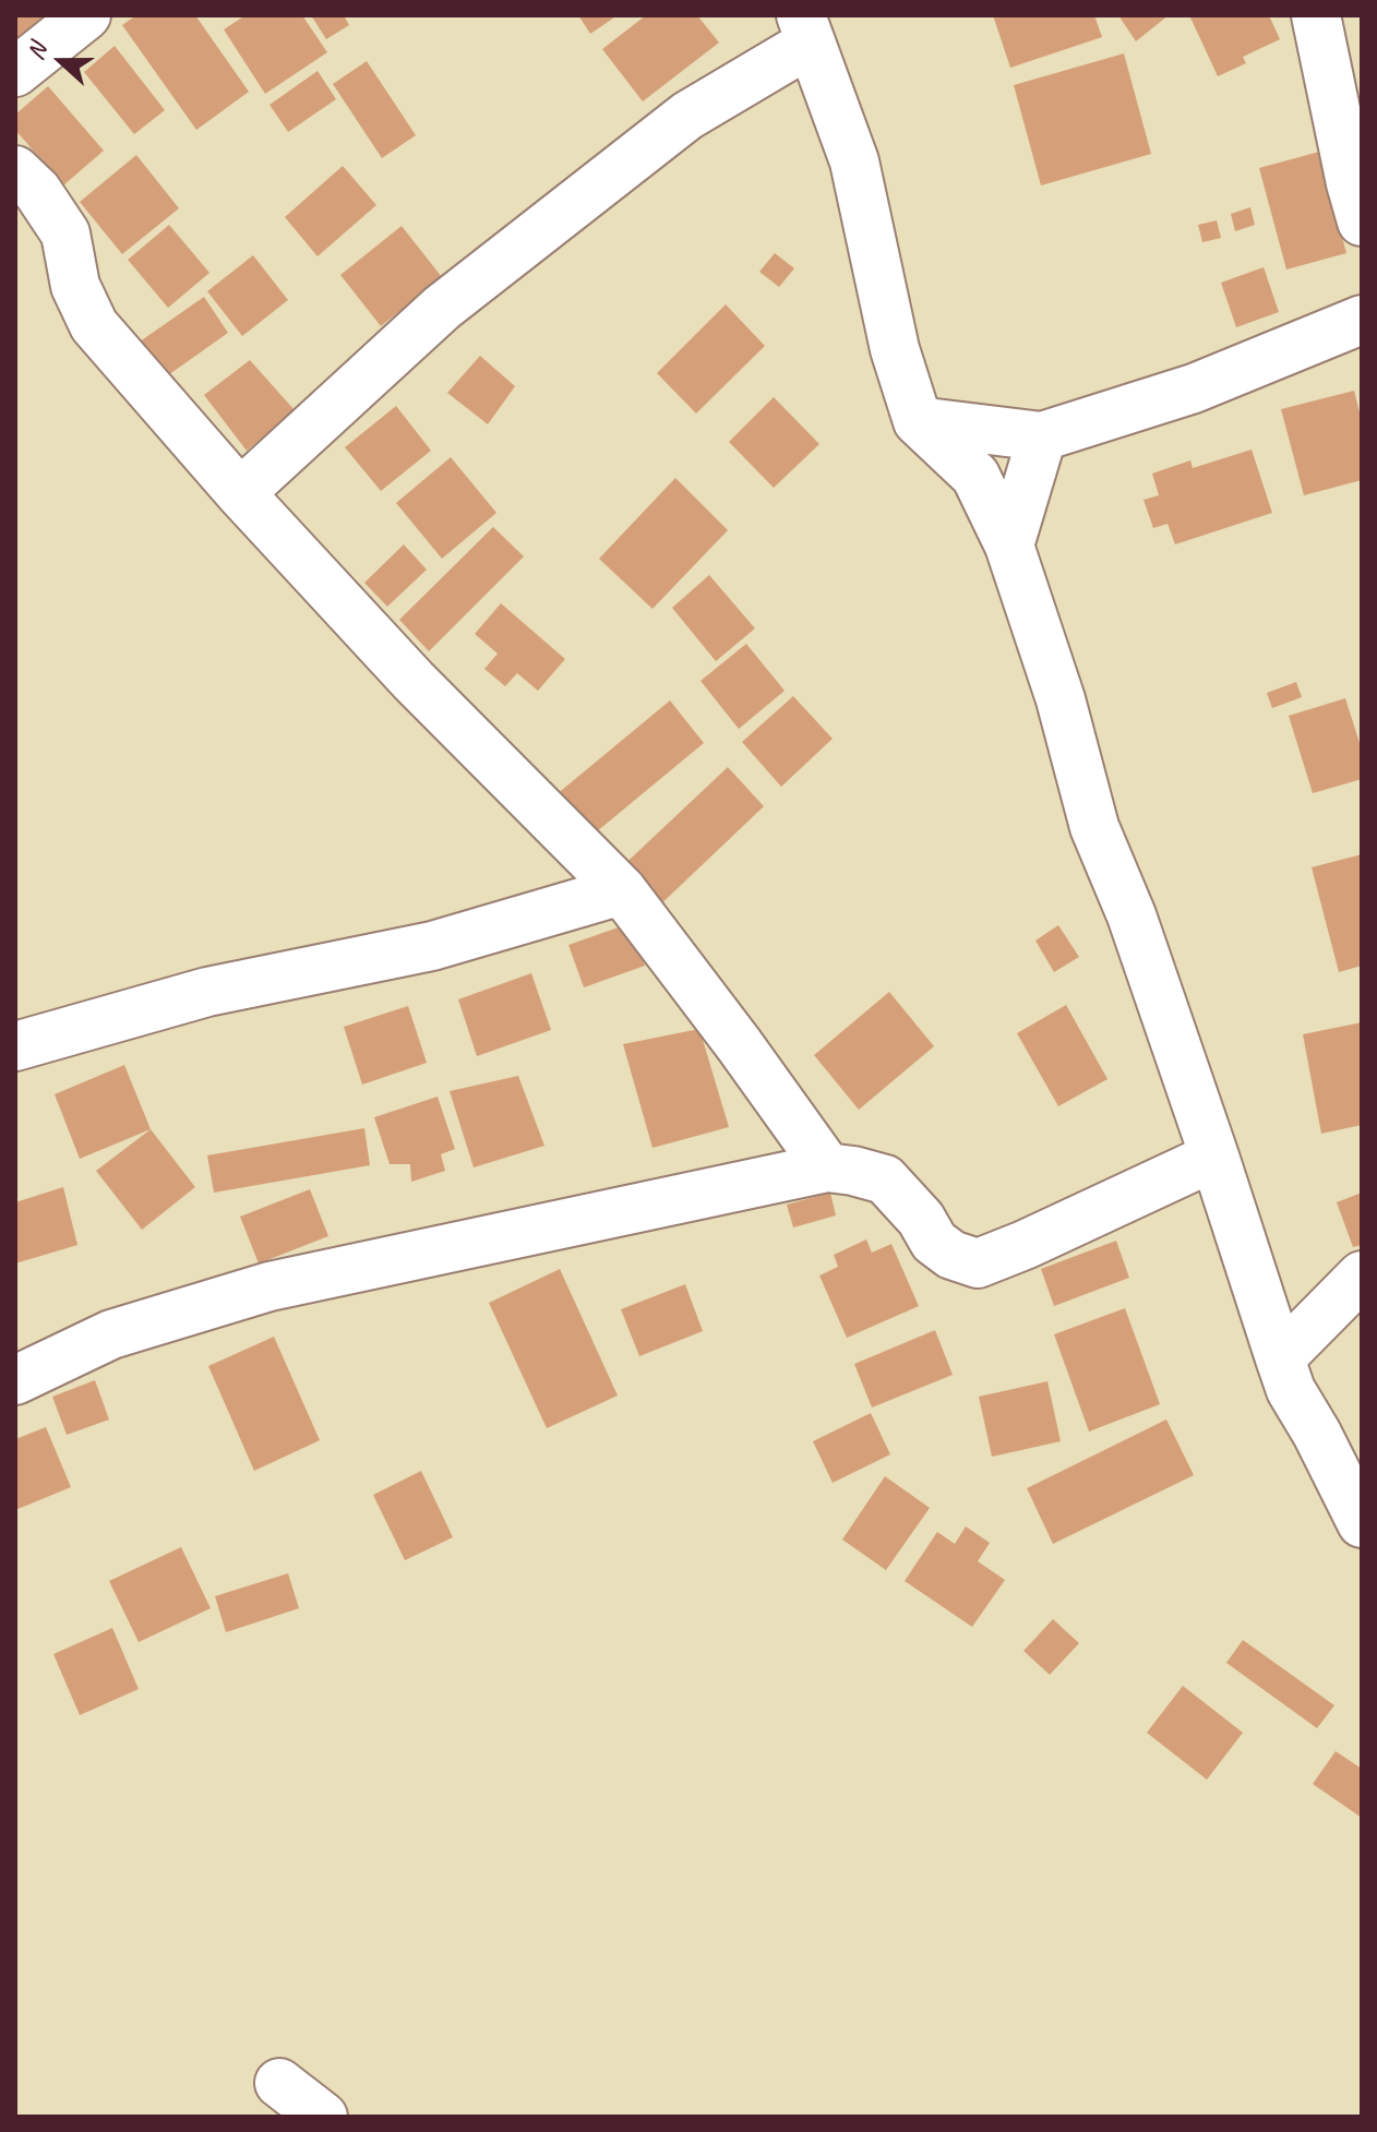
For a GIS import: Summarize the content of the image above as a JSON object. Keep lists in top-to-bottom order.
{
  "north": "left"
}
